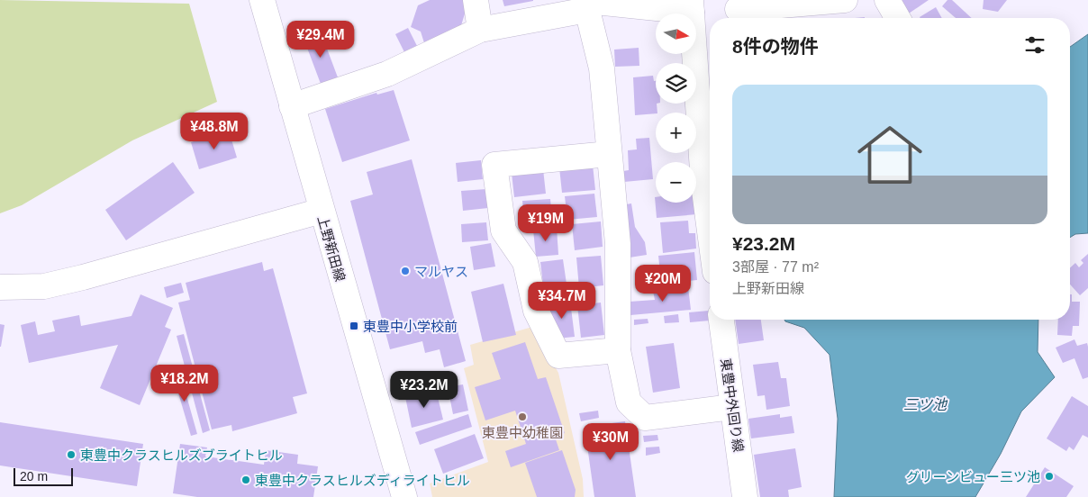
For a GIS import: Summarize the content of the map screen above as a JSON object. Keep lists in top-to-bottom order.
{
  "streets": {
    "street": ["上野新田線", "東豊中外回り線"]
  },
  "water": ["三ツ池"],
  "places": {
    "other": [
      "マルヤス",
      "東豊中幼稚園",
      "東豊中クラスヒルズブライトヒル",
      "グリーンビュー三ツ池",
      "東豊中クラスヒルズディライトヒル"
    ],
    "transit": ["東豊中小学校前"]
  },
  "scale_bar": "20 m",
  "north": "right",
  "page": {
    "map_buttons": ["+", "−"],
    "heading": "8件の物件",
    "price": [
      "¥29.4M",
      "¥48.8M",
      "¥19M",
      "¥20M",
      "¥34.7M",
      "¥18.2M",
      "¥23.2M",
      "¥30M"
    ],
    "list": [
      {
        "name": "¥23.2M",
        "note": "3部屋 · 77 m² · 上野新田線"
      }
    ],
    "scale": "20 m"
  }
}
